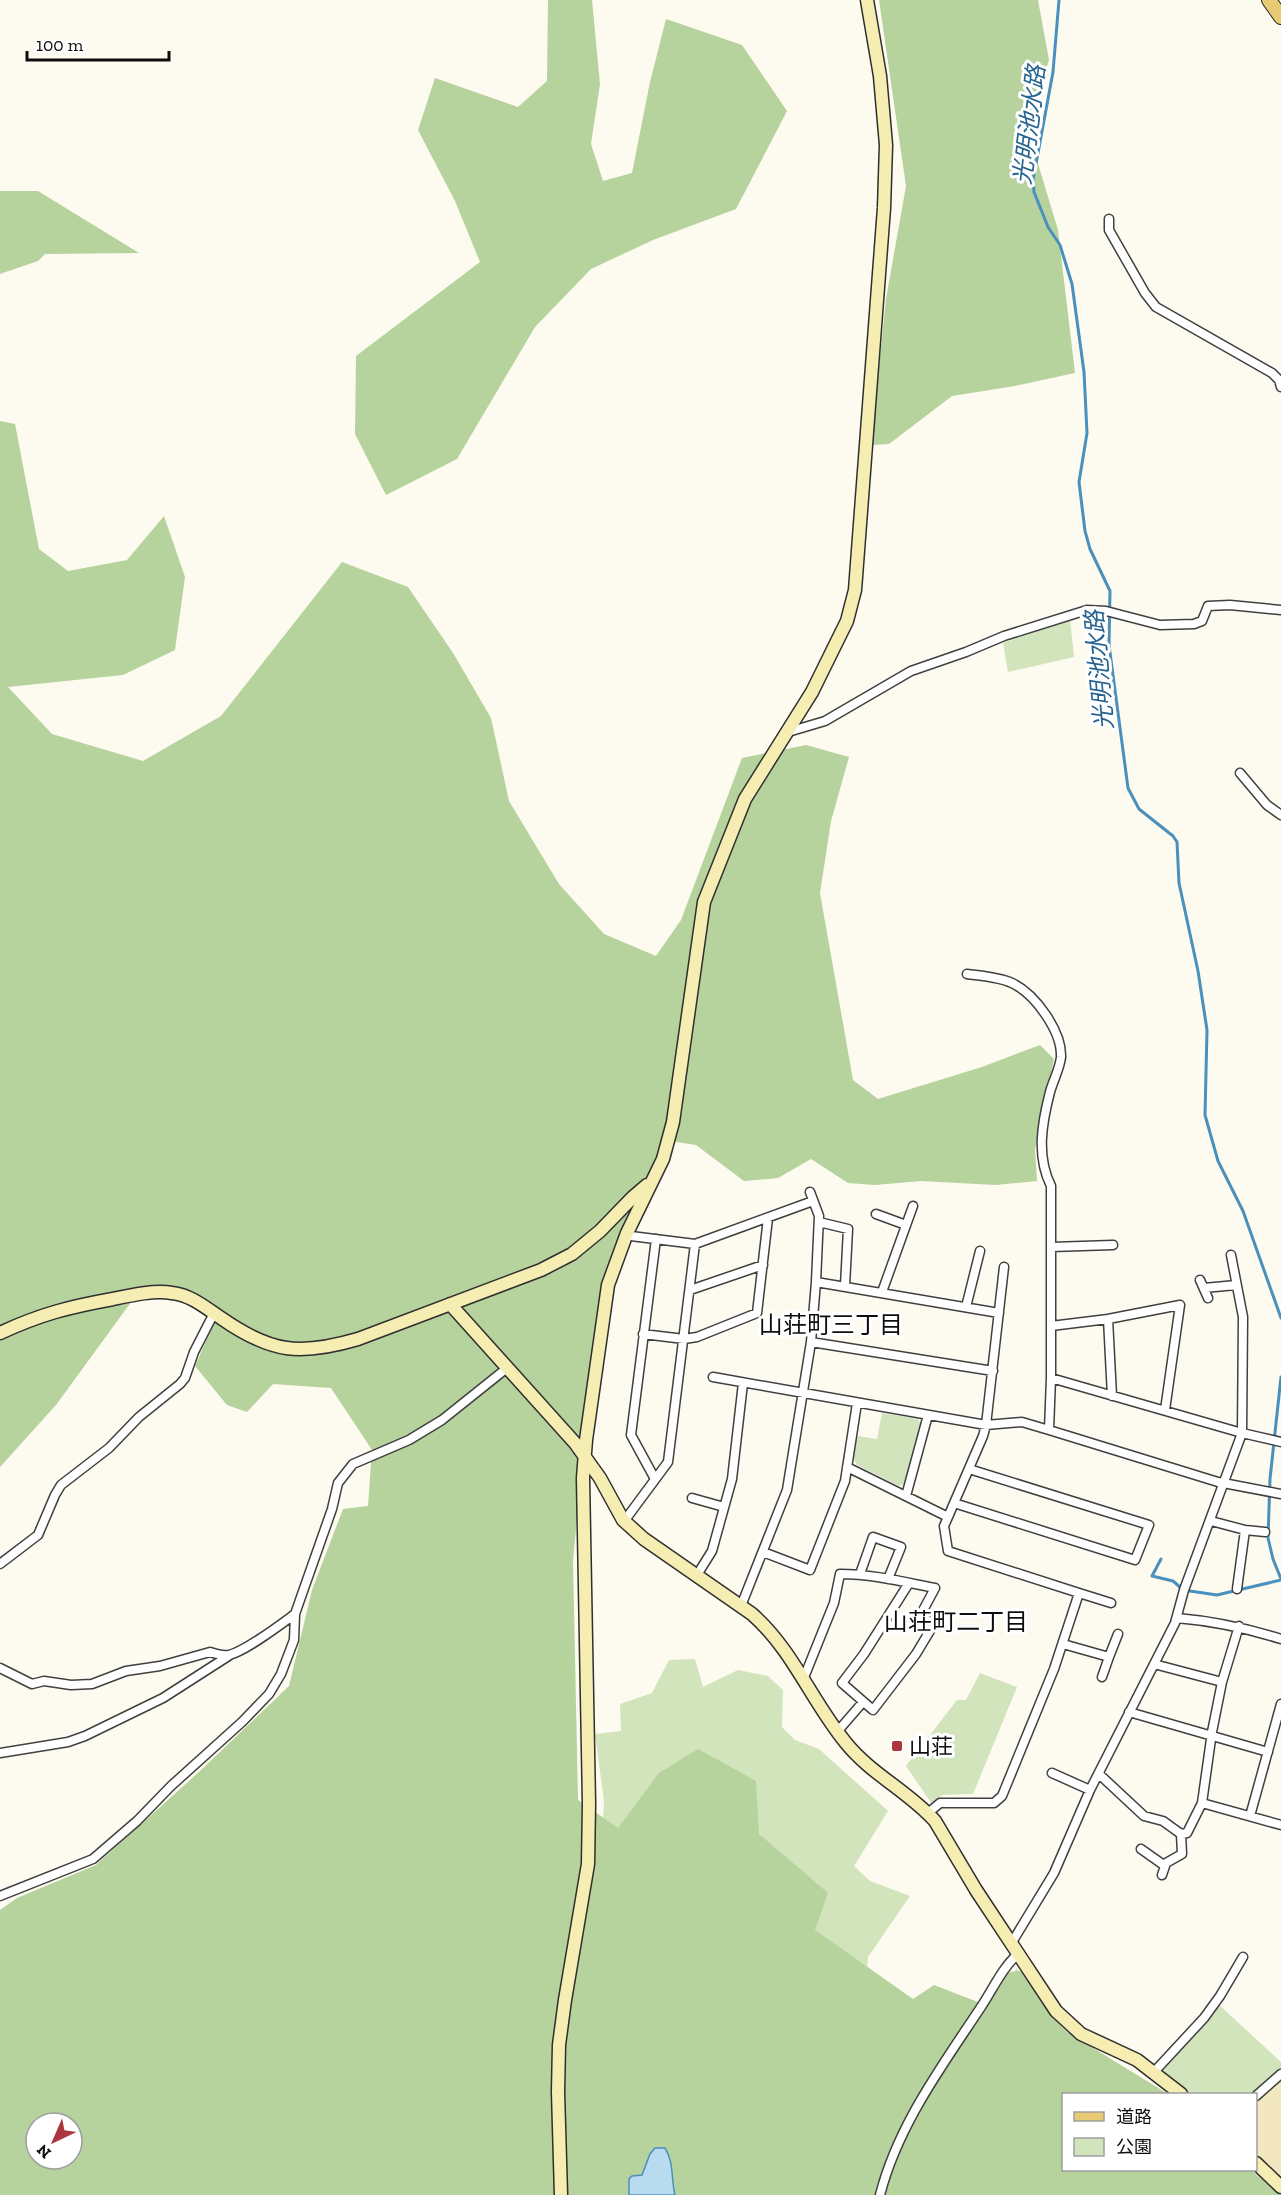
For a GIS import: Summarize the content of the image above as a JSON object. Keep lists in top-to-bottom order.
{
  "districts": ["山荘町三丁目", "山荘町二丁目"],
  "water": ["光明池水路"],
  "places": {
    "transit": ["山荘"]
  },
  "legend": ["道路", "公園"],
  "scale_bar": "100 m",
  "north": "bottom left"
}
